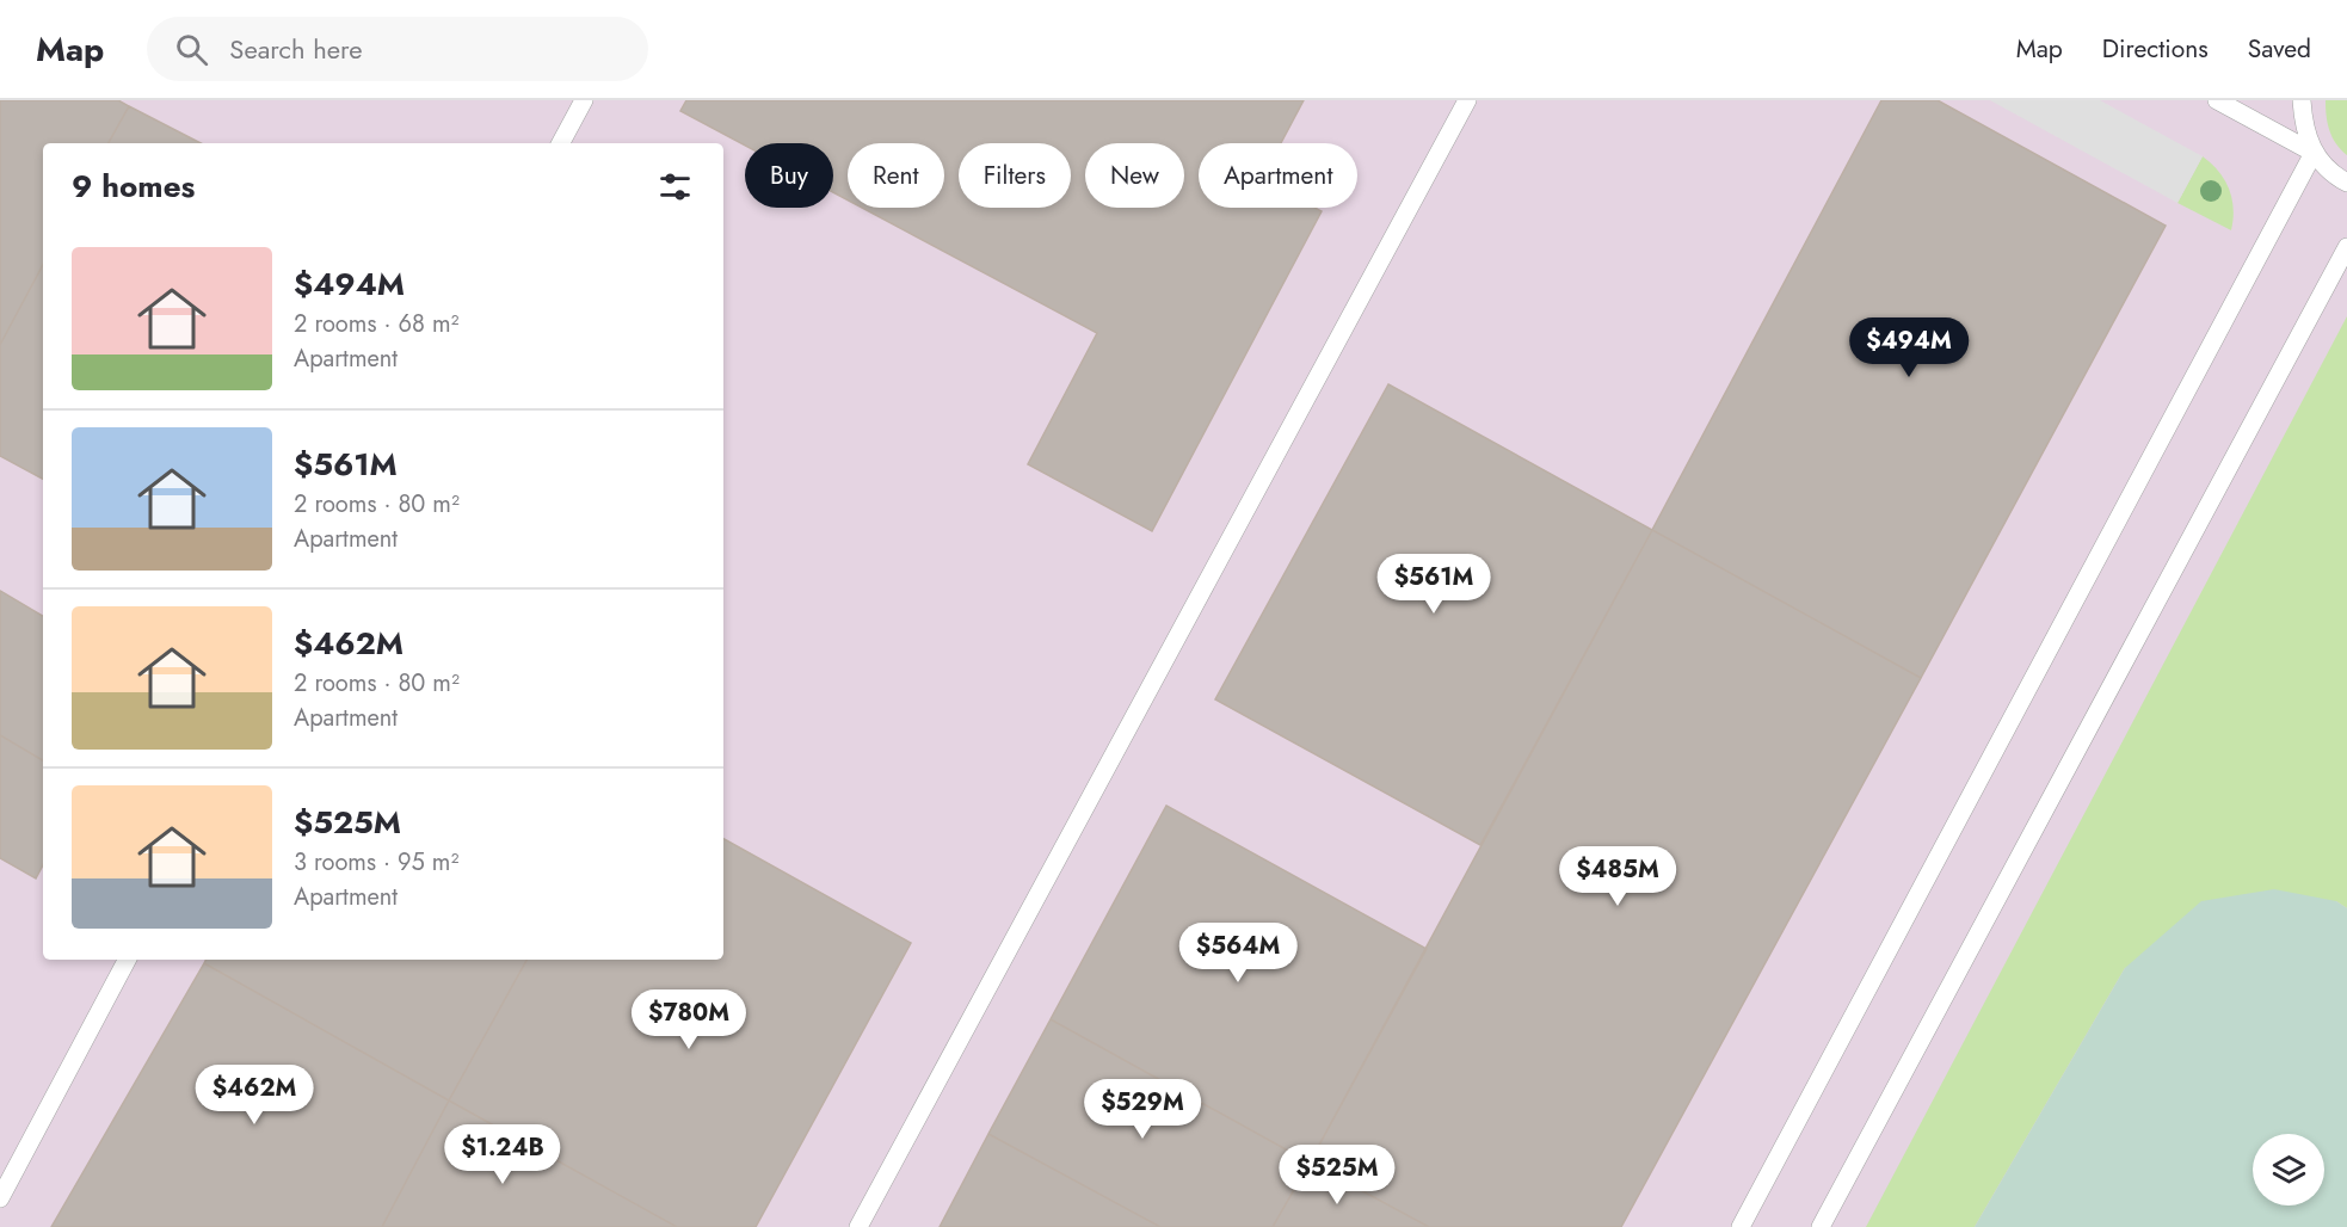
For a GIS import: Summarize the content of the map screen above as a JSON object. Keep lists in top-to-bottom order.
{
  "page": {
    "header": "Map",
    "search": "Search here",
    "nav": ["Map", "Directions", "Saved"],
    "chip": [
      "Buy",
      "Rent",
      "Filters",
      "New",
      "Apartment"
    ],
    "heading": "9 homes",
    "list": [
      {
        "name": "$494M",
        "note": "2 rooms · 68 m² · Apartment"
      },
      {
        "name": "$561M",
        "note": "2 rooms · 80 m² · Apartment"
      },
      {
        "name": "$462M",
        "note": "2 rooms · 80 m² · Apartment"
      },
      {
        "name": "$525M",
        "note": "3 rooms · 95 m² · Apartment"
      }
    ],
    "price": [
      "$494M",
      "$561M",
      "$485M",
      "$564M",
      "$780M",
      "$462M",
      "$529M",
      "$1.24B",
      "$525M"
    ]
  }
}
